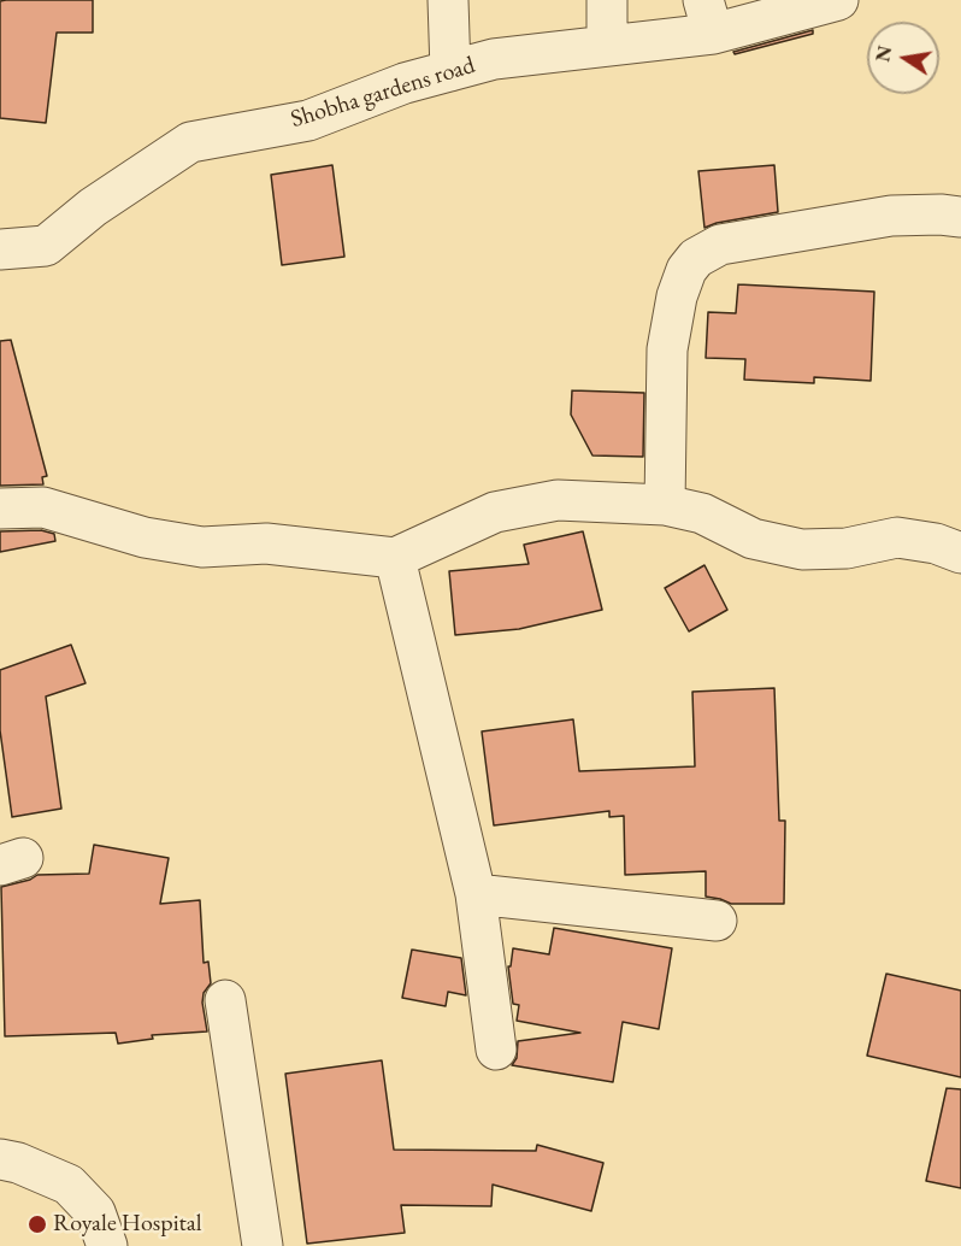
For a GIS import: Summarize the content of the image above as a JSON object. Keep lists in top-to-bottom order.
{
  "streets": {
    "street": ["Shobha gardens road"]
  },
  "places": ["Royale Hospital"],
  "north": "left"
}
